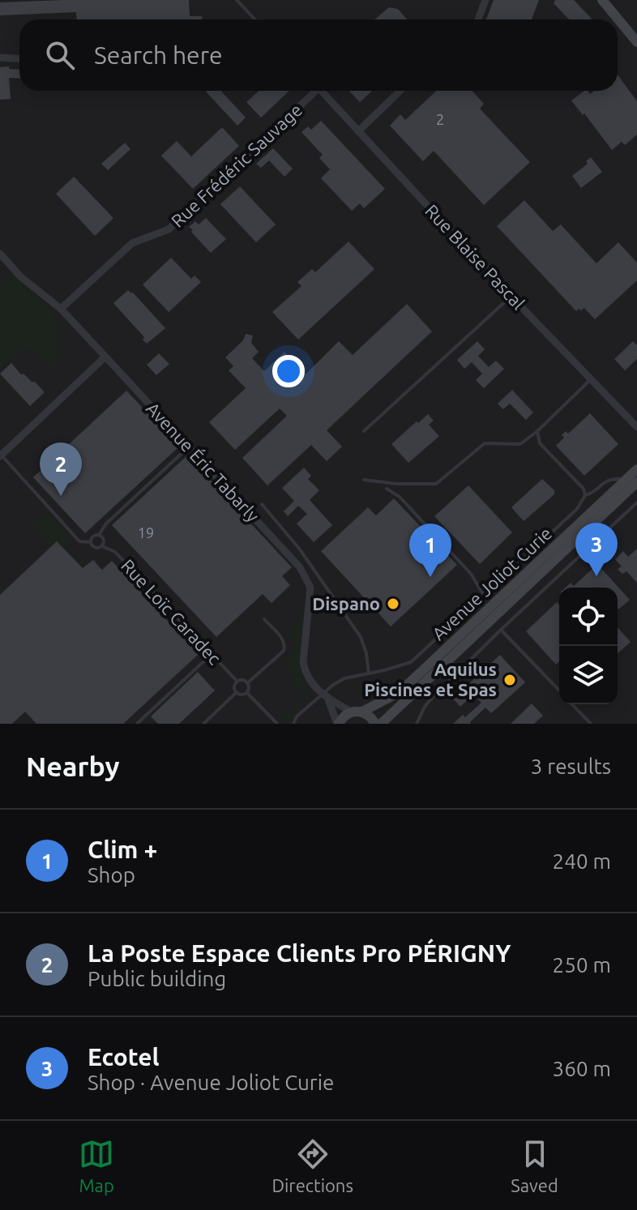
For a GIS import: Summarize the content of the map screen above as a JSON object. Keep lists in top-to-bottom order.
{
  "streets": {
    "main road": ["Avenue Joliot Curie"],
    "street": ["Rue Frédéric Sauvage", "Rue Blaise Pascal", "Avenue Éric Tabarly"],
    "lane": ["Rue Loïc Caradec"]
  },
  "crossings": [
    ["Rue Frédéric Sauvage", "Avenue Éric Tabarly"]
  ],
  "places": ["Dispano", "Aquilus Piscines et Spas"],
  "house_numbers": ["2", "19"],
  "page": {
    "search": "Search here",
    "pins": ["2", "3", "1"],
    "heading": ["Nearby", "3 results"],
    "list": [
      {
        "mark": "1",
        "name": "Clim +",
        "note": "Shop",
        "value": "240 m"
      },
      {
        "mark": "2",
        "name": "La Poste Espace Clients Pro PÉRIGNY",
        "note": "Public building",
        "value": "250 m"
      },
      {
        "mark": "3",
        "name": "Ecotel",
        "note": "Shop · Avenue Joliot Curie",
        "value": "360 m"
      }
    ],
    "nav": ["Map", "Directions", "Saved"]
  }
}
